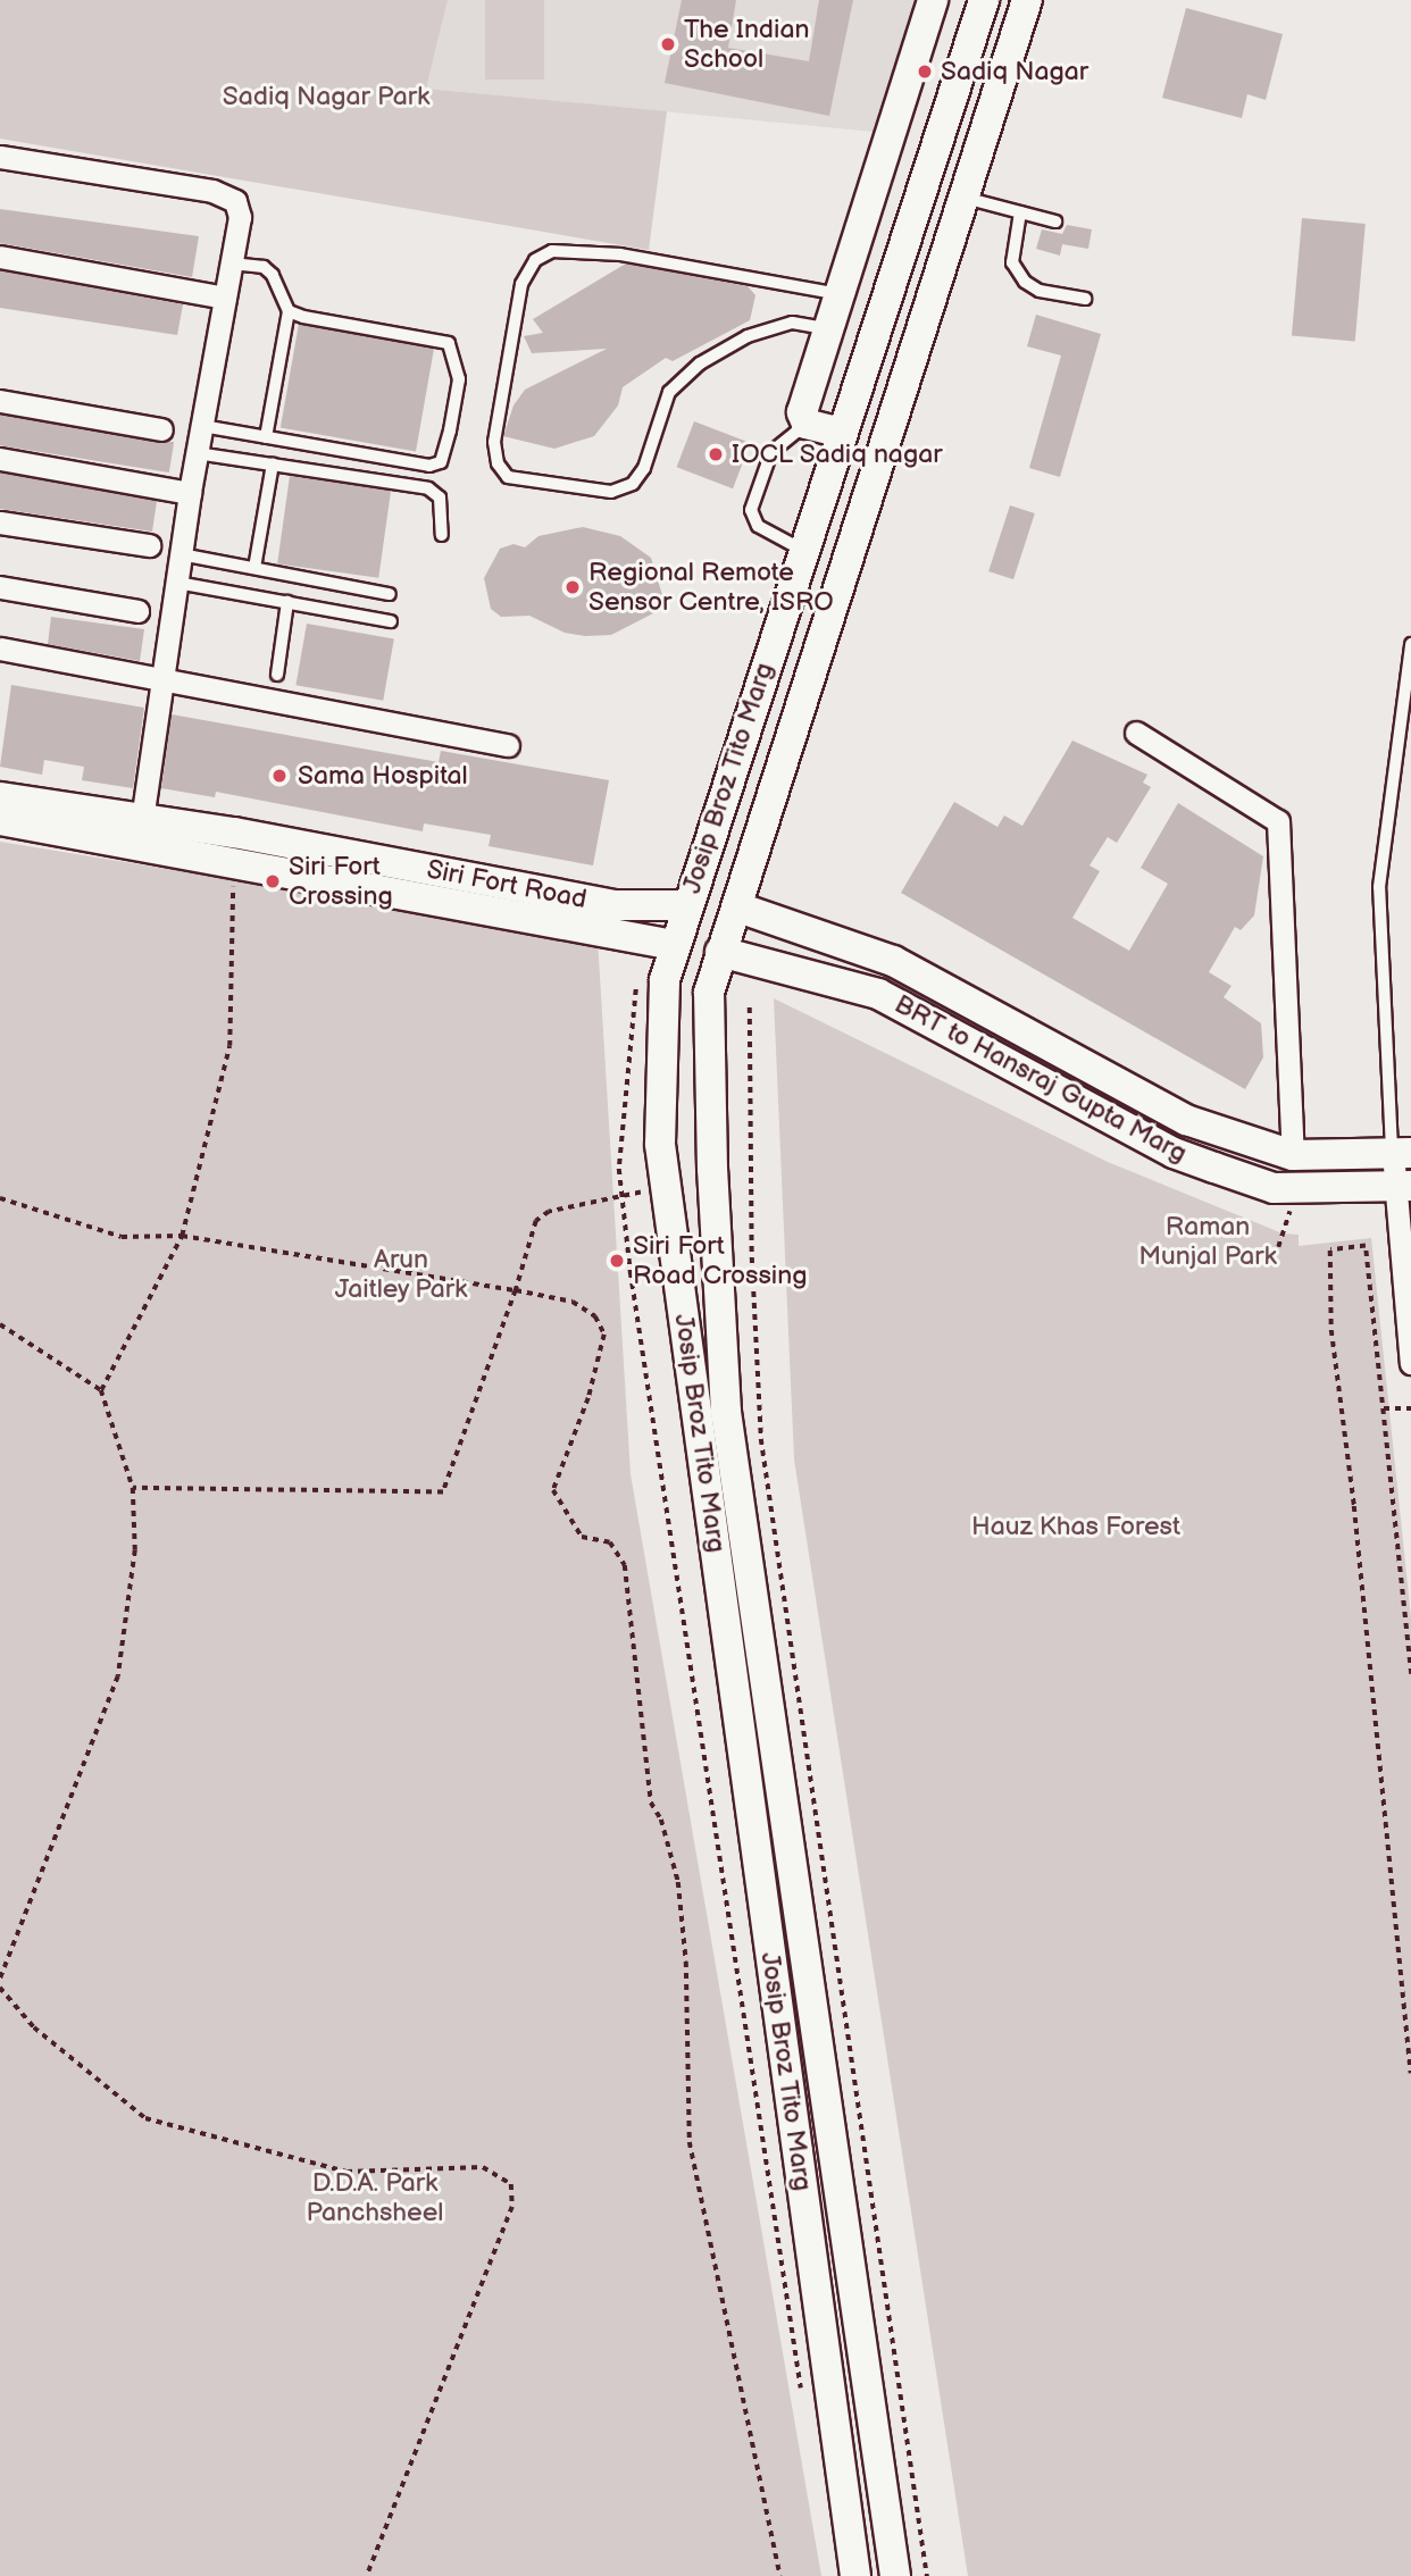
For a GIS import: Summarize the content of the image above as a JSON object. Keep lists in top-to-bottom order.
{
  "streets": {
    "main road": ["Josip Broz Tito Marg", "Siri Fort Road", "BRT to Hansraj Gupta Marg"]
  },
  "crossings": [
    ["Josip Broz Tito Marg", "Siri Fort Road"],
    ["Josip Broz Tito Marg", "BRT to Hansraj Gupta Marg"]
  ],
  "parks": [
    "Sadiq Nagar Park",
    "Raman Munjal Park",
    "Arun Jaitley Park",
    "Hauz Khas Forest",
    "D.D.A. Park Panchsheel"
  ],
  "places": [
    "The Indian School",
    "Sadiq Nagar",
    "IOCL Sadiq nagar",
    "Regional Remote Sensor Centre, ISRO",
    "Sama Hospital",
    "Siri Fort Crossing",
    "Siri Fort Road Crossing"
  ]
}
